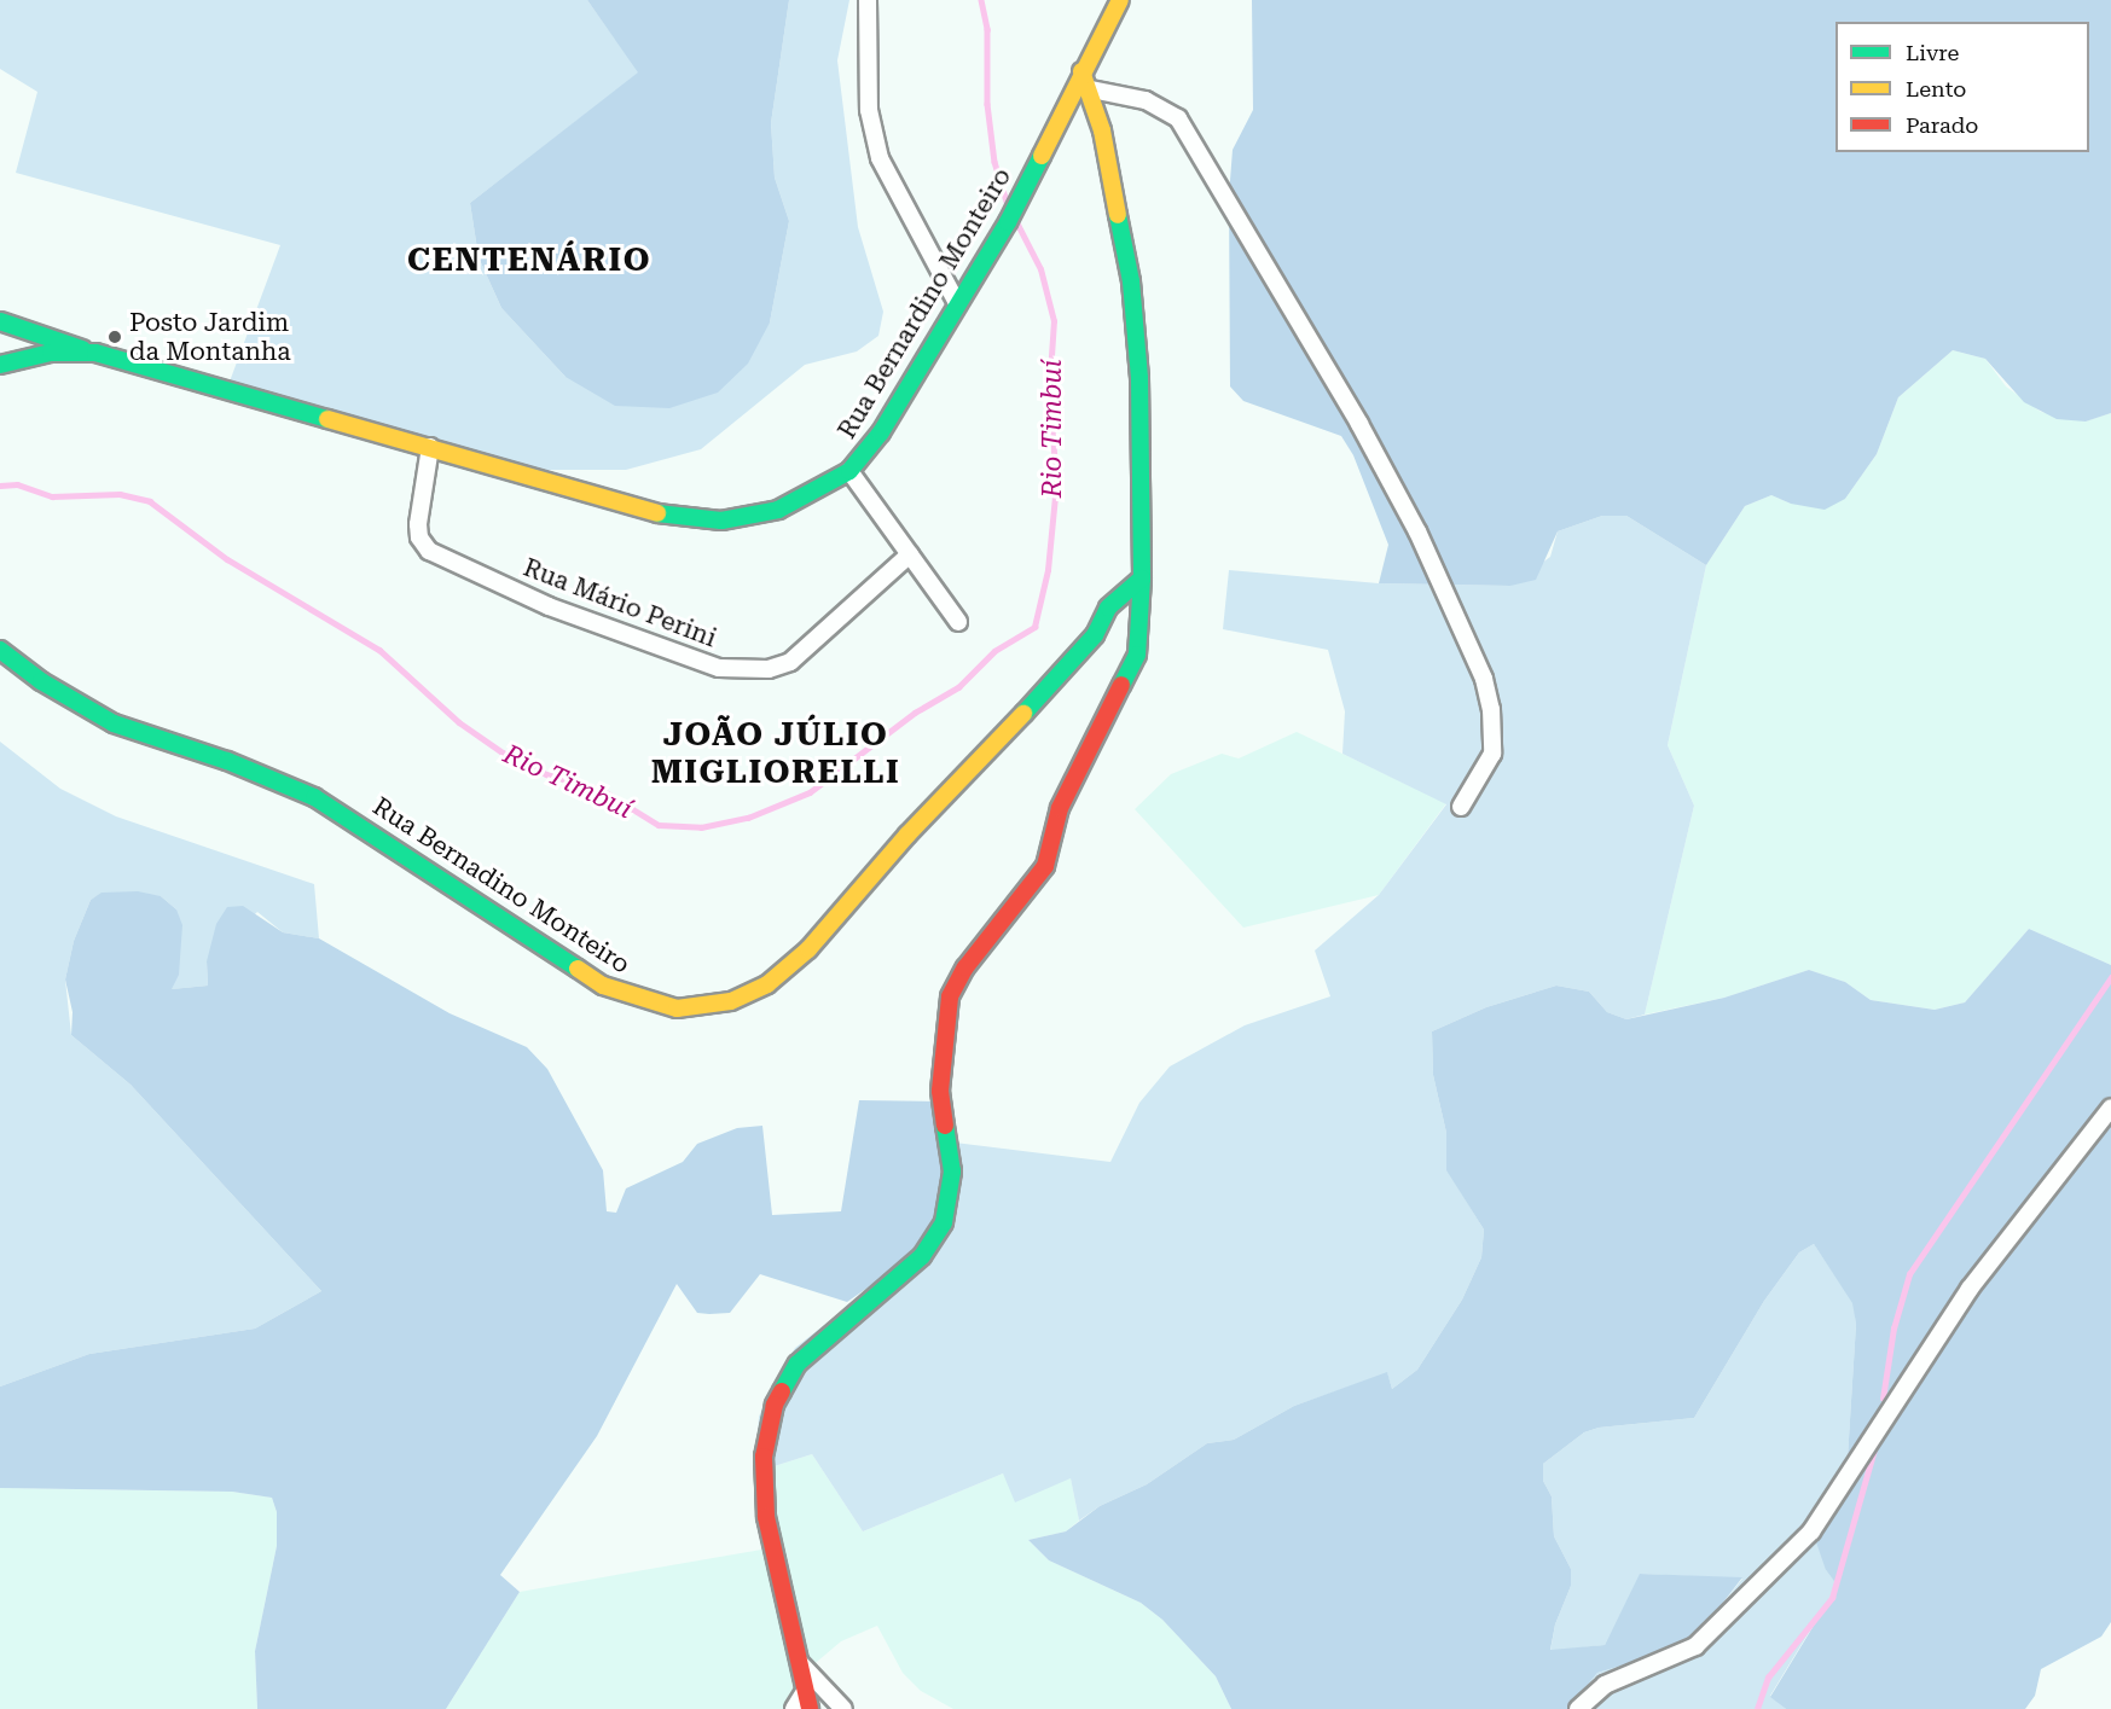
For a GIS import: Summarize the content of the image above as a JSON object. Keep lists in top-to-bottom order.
{
  "streets": {
    "street": ["Rua Bernardino Monteiro", "Rua Mário Perini", "Rua Bernadino Monteiro"]
  },
  "crossings": [
    ["Rua Bernardino Monteiro", "Rua Mário Perini"]
  ],
  "districts": ["CENTENÁRIO", "JOÃO JÚLIO MIGLIORELLI"],
  "water": ["Rio Timbuí"],
  "places": ["Posto Jardim da Montanha"],
  "legend": ["Livre", "Lento", "Parado"]
}
